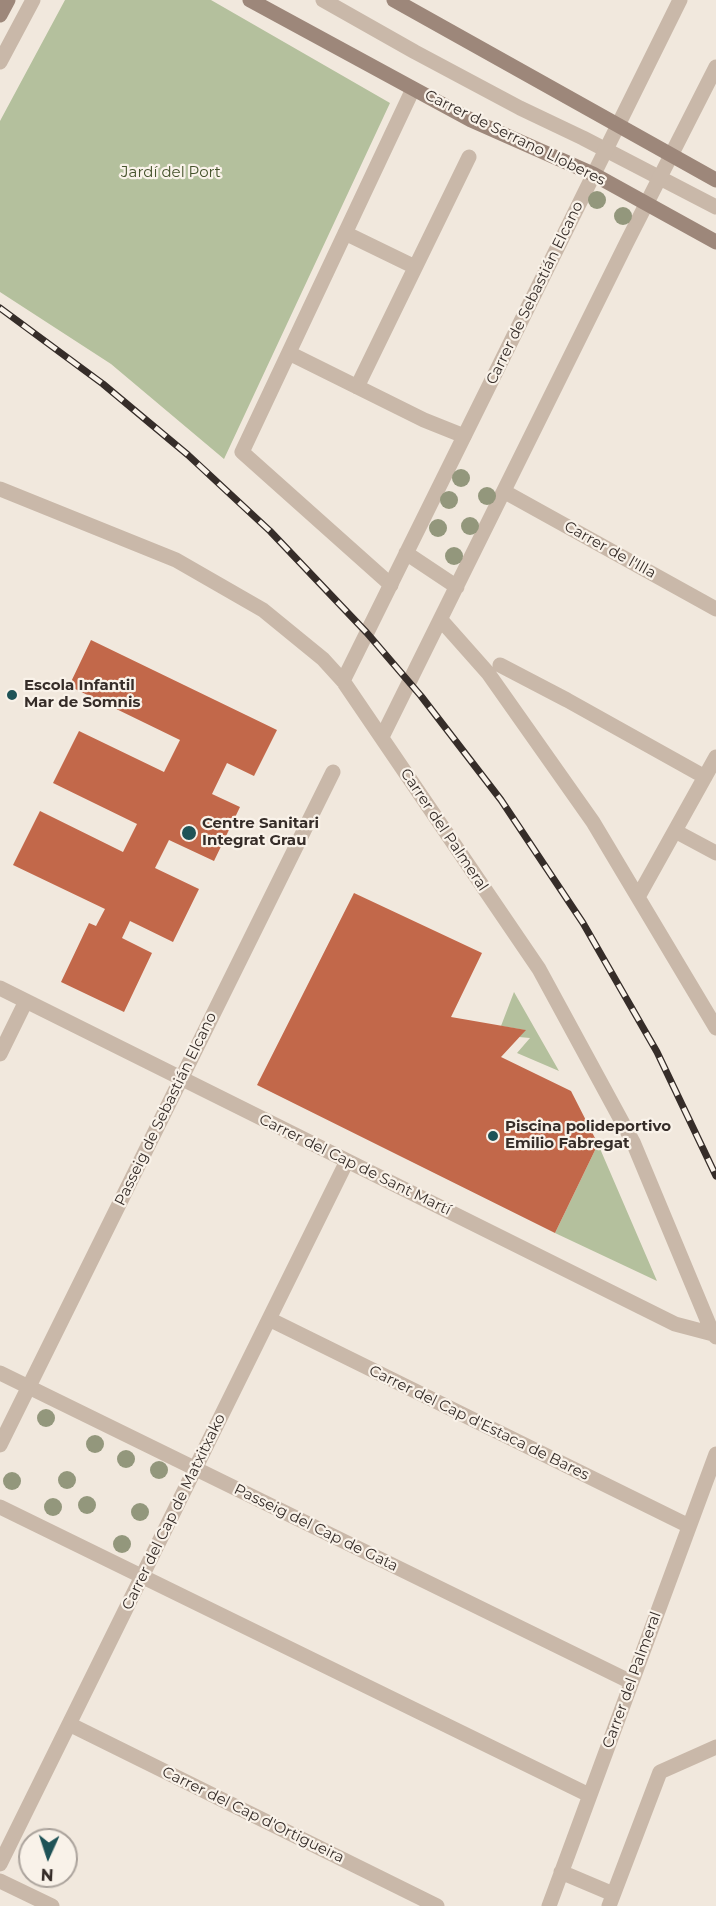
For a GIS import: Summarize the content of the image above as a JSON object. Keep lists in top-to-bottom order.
{
  "streets": {
    "street": [
      "Carrer de Serrano Lloberes",
      "Carrer de Sebastián Elcano",
      "Carrer de l'Illa",
      "Carrer del Palmeral",
      "Passeig de Sebastián Elcano",
      "Carrer del Cap de Sant Martí",
      "Carrer del Cap d'Estaca de Bares",
      "Carrer del Cap de Matxitxako",
      "Passeig del Cap de Gata",
      "Carrer del Cap d'Ortigueira"
    ]
  },
  "crossings": [
    ["Carrer de Serrano Lloberes", "Carrer de Sebastián Elcano"],
    ["Carrer de Sebastián Elcano", "Carrer del Palmeral"],
    ["Carrer del Palmeral", "Carrer del Cap de Sant Martí"],
    ["Carrer del Palmeral", "Carrer del Cap d'Estaca de Bares"],
    ["Carrer del Palmeral", "Passeig del Cap de Gata"],
    ["Passeig de Sebastián Elcano", "Carrer del Cap de Sant Martí"],
    ["Passeig de Sebastián Elcano", "Passeig del Cap de Gata"],
    ["Carrer del Cap de Sant Martí", "Carrer del Cap de Matxitxako"],
    ["Carrer del Cap d'Estaca de Bares", "Carrer del Cap de Matxitxako"],
    ["Carrer del Cap de Matxitxako", "Passeig del Cap de Gata"],
    ["Carrer del Cap de Matxitxako", "Carrer del Cap d'Ortigueira"]
  ],
  "parks": ["Jardí del Port"],
  "places": ["Escola Infantil Mar de Somnis", "Centre Sanitari Integrat Grau", "Piscina polideportivo Emilio Fabregat"],
  "north": "bottom"
}
